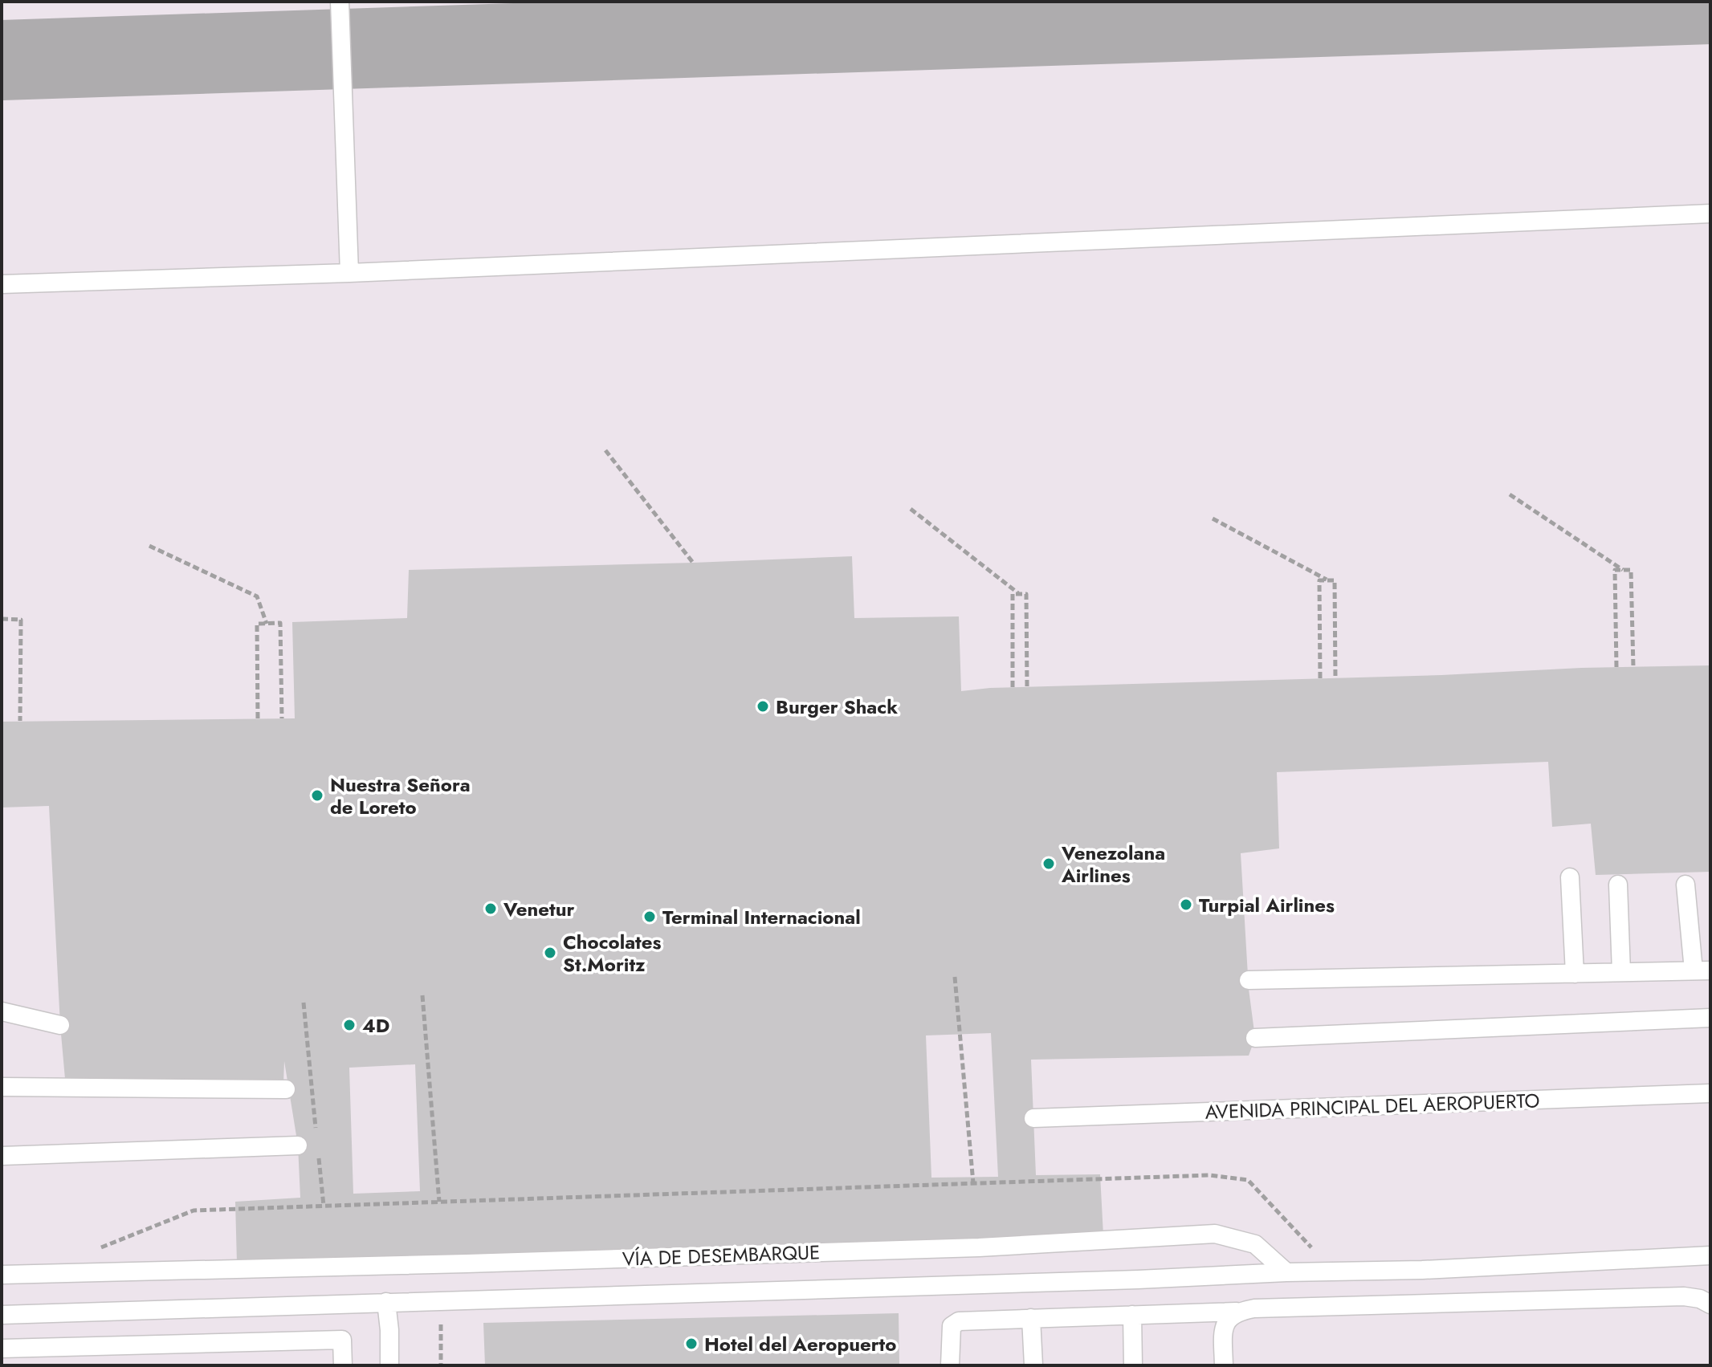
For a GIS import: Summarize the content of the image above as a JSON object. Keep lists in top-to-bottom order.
{
  "streets": {
    "lane": ["AVENIDA PRINCIPAL DEL AEROPUERTO", "VÍA DE DESEMBARQUE"]
  },
  "places": [
    "Burger Shack",
    "Nuestra Señora de Loreto",
    "Venezolana Airlines",
    "Turpial Airlines",
    "Venetur",
    "Terminal Internacional",
    "Chocolates St.Moritz",
    "4D",
    "Hotel del Aeropuerto"
  ]
}
